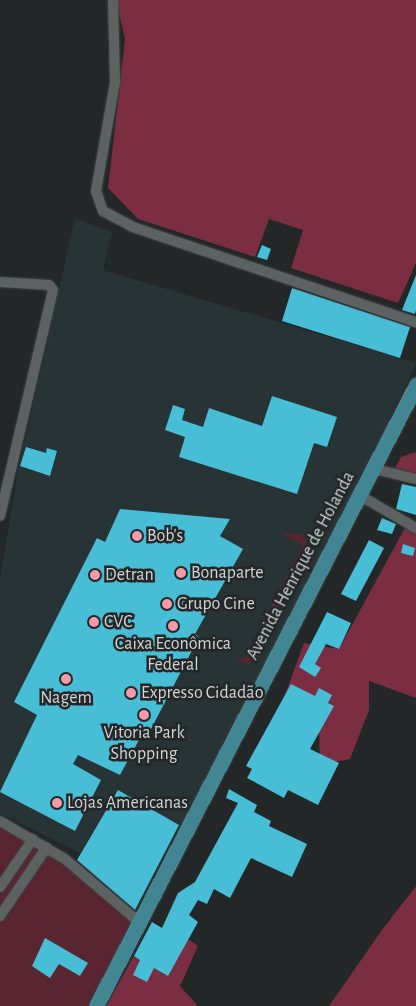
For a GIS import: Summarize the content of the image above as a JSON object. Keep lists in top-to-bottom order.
{
  "streets": {
    "main road": ["Avenida Henrique de Holanda"]
  },
  "places": [
    "Bob's",
    "Bonaparte",
    "Detran",
    "Grupo Cine",
    "CVC",
    "Caixa Econômica Federal",
    "Nagem",
    "Expresso Cidadão",
    "Vitoria Park Shopping",
    "Lojas Americanas"
  ]
}
